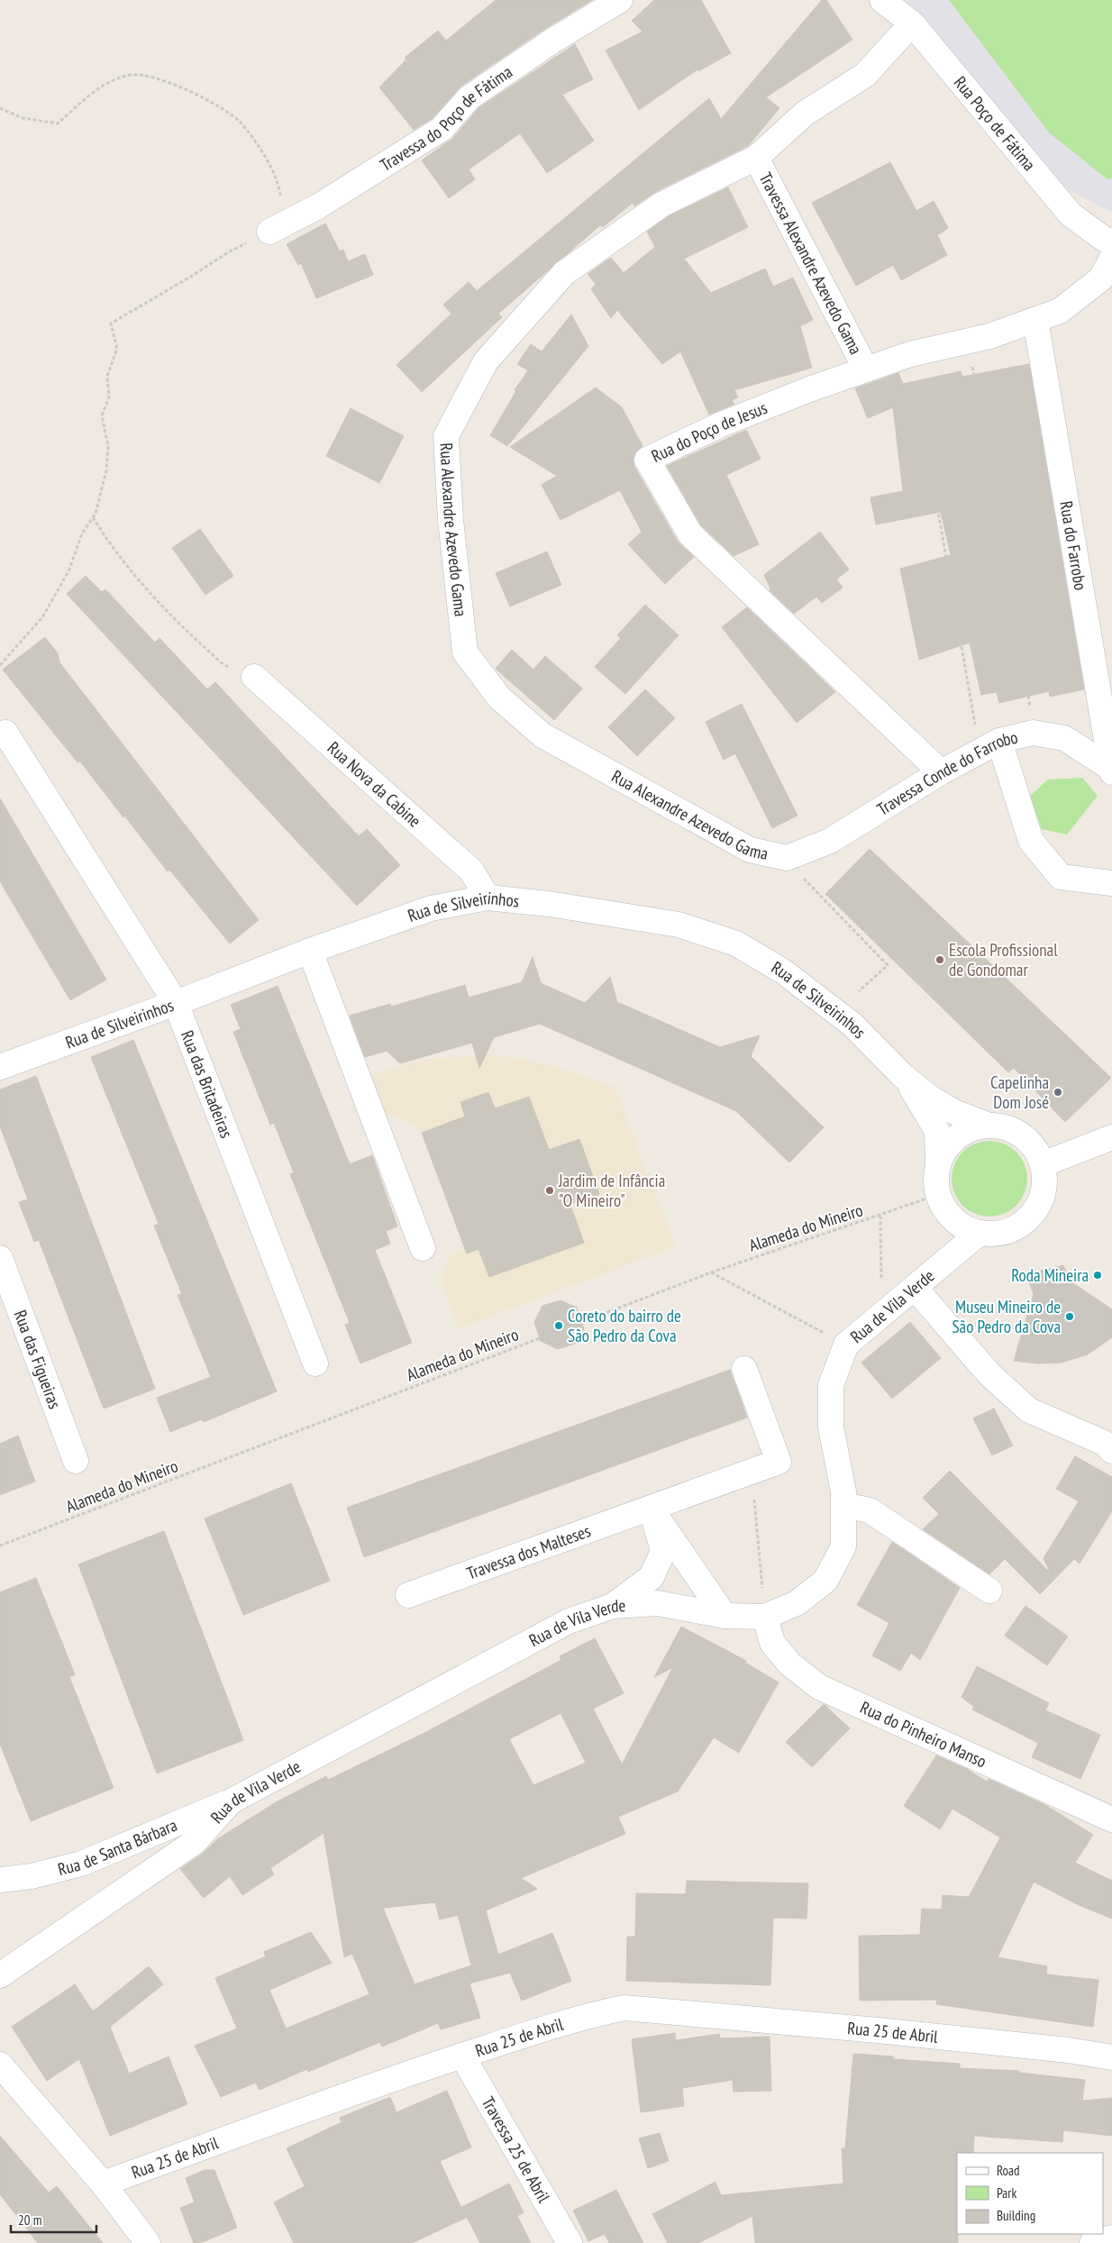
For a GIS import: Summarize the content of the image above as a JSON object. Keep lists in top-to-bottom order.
{
  "streets": {
    "street": [
      "Travessa do Poço de Fátima",
      "Rua Poço de Fátima",
      "Travessa Alexandre Azevedo Gama",
      "Rua do Poço de Jesus",
      "Rua Alexandre Azevedo Gama",
      "Rua do Farrobo",
      "Travessa Conde do Farrobo",
      "Rua Nova da Cabine",
      "Rua de Silveirinhos",
      "Rua das Britadeiras",
      "Rua de Vila Verde",
      "Rua das Figueiras",
      "Travessa dos Malteses",
      "Rua do Pinheiro Manso",
      "Rua de Santa Bárbara",
      "Rua 25 de Abril",
      "Travessa 25 de Abril"
    ],
    "path": ["Alameda do Mineiro"]
  },
  "crossings": [
    ["Rua Poço de Fátima", "Rua Alexandre Azevedo Gama"],
    ["Travessa Alexandre Azevedo Gama", "Rua do Poço de Jesus"],
    ["Travessa Alexandre Azevedo Gama", "Rua Alexandre Azevedo Gama"],
    ["Rua do Poço de Jesus", "Rua do Farrobo"],
    ["Rua do Poço de Jesus", "Travessa Conde do Farrobo"],
    ["Rua Alexandre Azevedo Gama", "Travessa Conde do Farrobo"],
    ["Rua do Farrobo", "Travessa Conde do Farrobo"],
    ["Rua Nova da Cabine", "Rua de Silveirinhos"],
    ["Rua de Silveirinhos", "Rua das Britadeiras"],
    ["Rua de Silveirinhos", "Alameda do Mineiro"],
    ["Rua de Silveirinhos", "Rua de Vila Verde"],
    ["Alameda do Mineiro", "Rua de Vila Verde"],
    ["Rua de Vila Verde", "Rua do Pinheiro Manso"],
    ["Rua de Vila Verde", "Rua de Santa Bárbara"],
    ["Rua 25 de Abril", "Travessa 25 de Abril"]
  ],
  "places": [
    "Escola Profissional de Gondomar",
    "Capelinha Dom José",
    "Jardim de Infância \"O Mineiro\"",
    "Roda Mineira",
    "Museu Mineiro de São Pedro da Cova",
    "Coreto do bairro de São Pedro da Cova"
  ],
  "legend": ["Road", "Park", "Building"],
  "scale_bar": "20 m"
}
